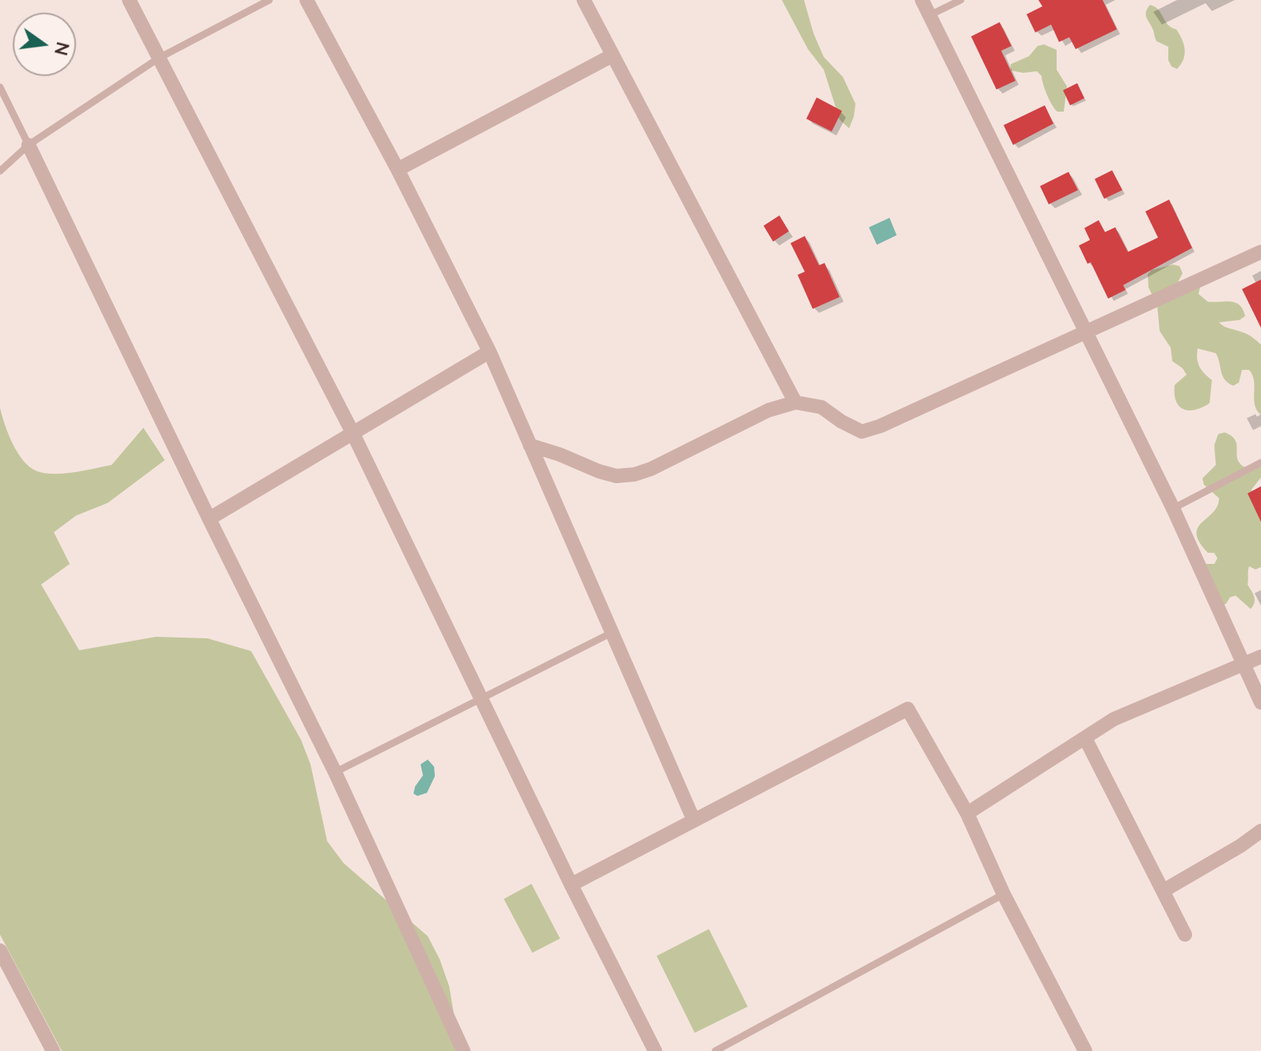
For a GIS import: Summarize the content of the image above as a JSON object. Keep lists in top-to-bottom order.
{
  "north": "right"
}
